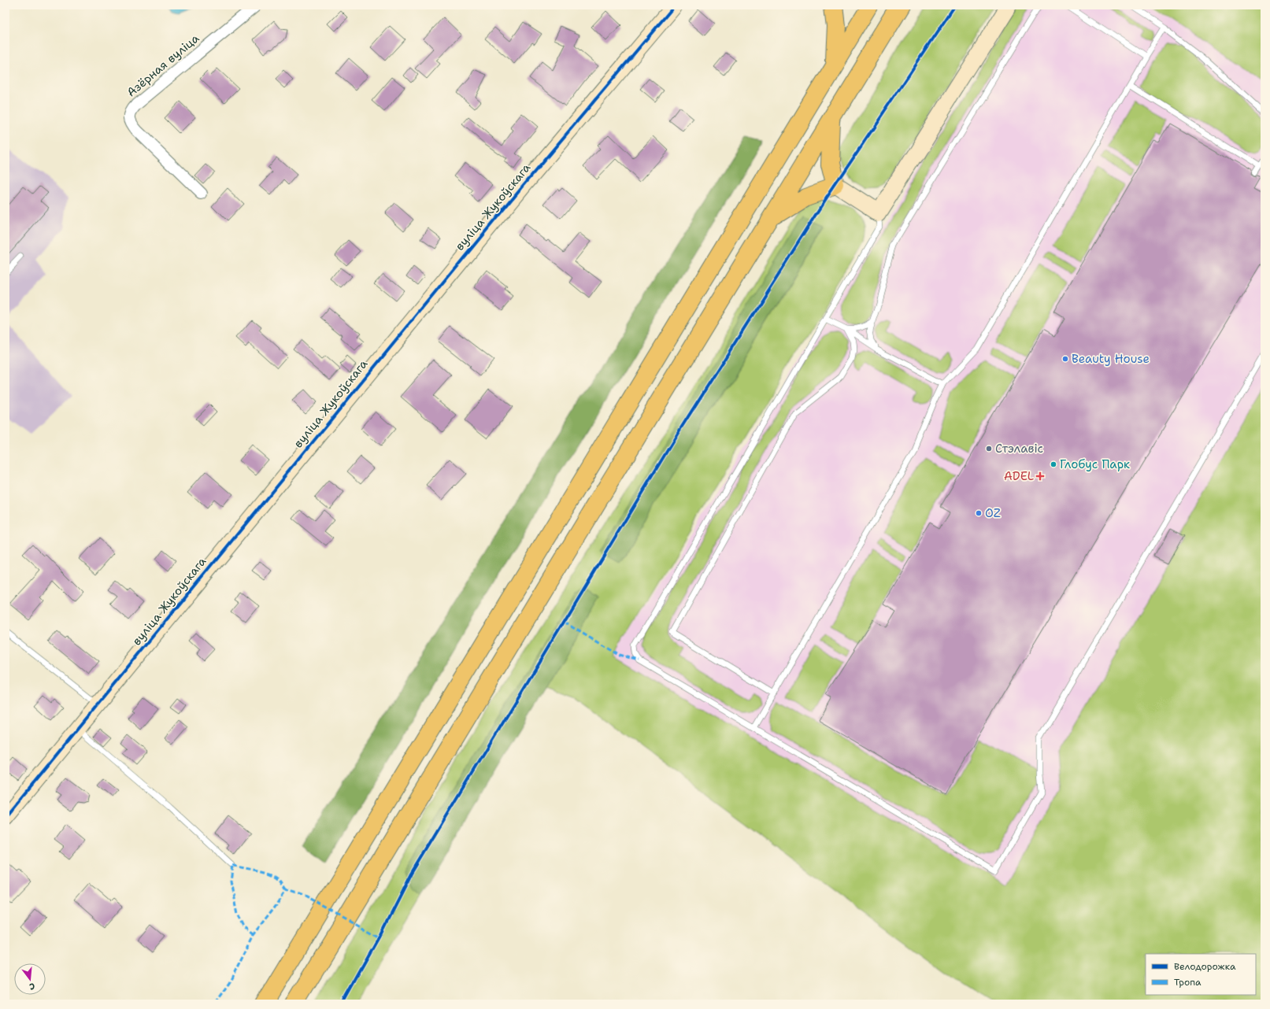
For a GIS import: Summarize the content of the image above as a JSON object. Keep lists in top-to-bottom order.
{
  "streets": {
    "street": ["Азёрная вуліца", "вуліца Жукоўскага"]
  },
  "places": {
    "other": [
      "Beauty House",
      "Стэлавіс",
      "Глобус Парк",
      "OZ"
    ],
    "health": ["ADEL"]
  },
  "legend": ["Велодорожка", "Тропа"],
  "north": "bottom"
}
